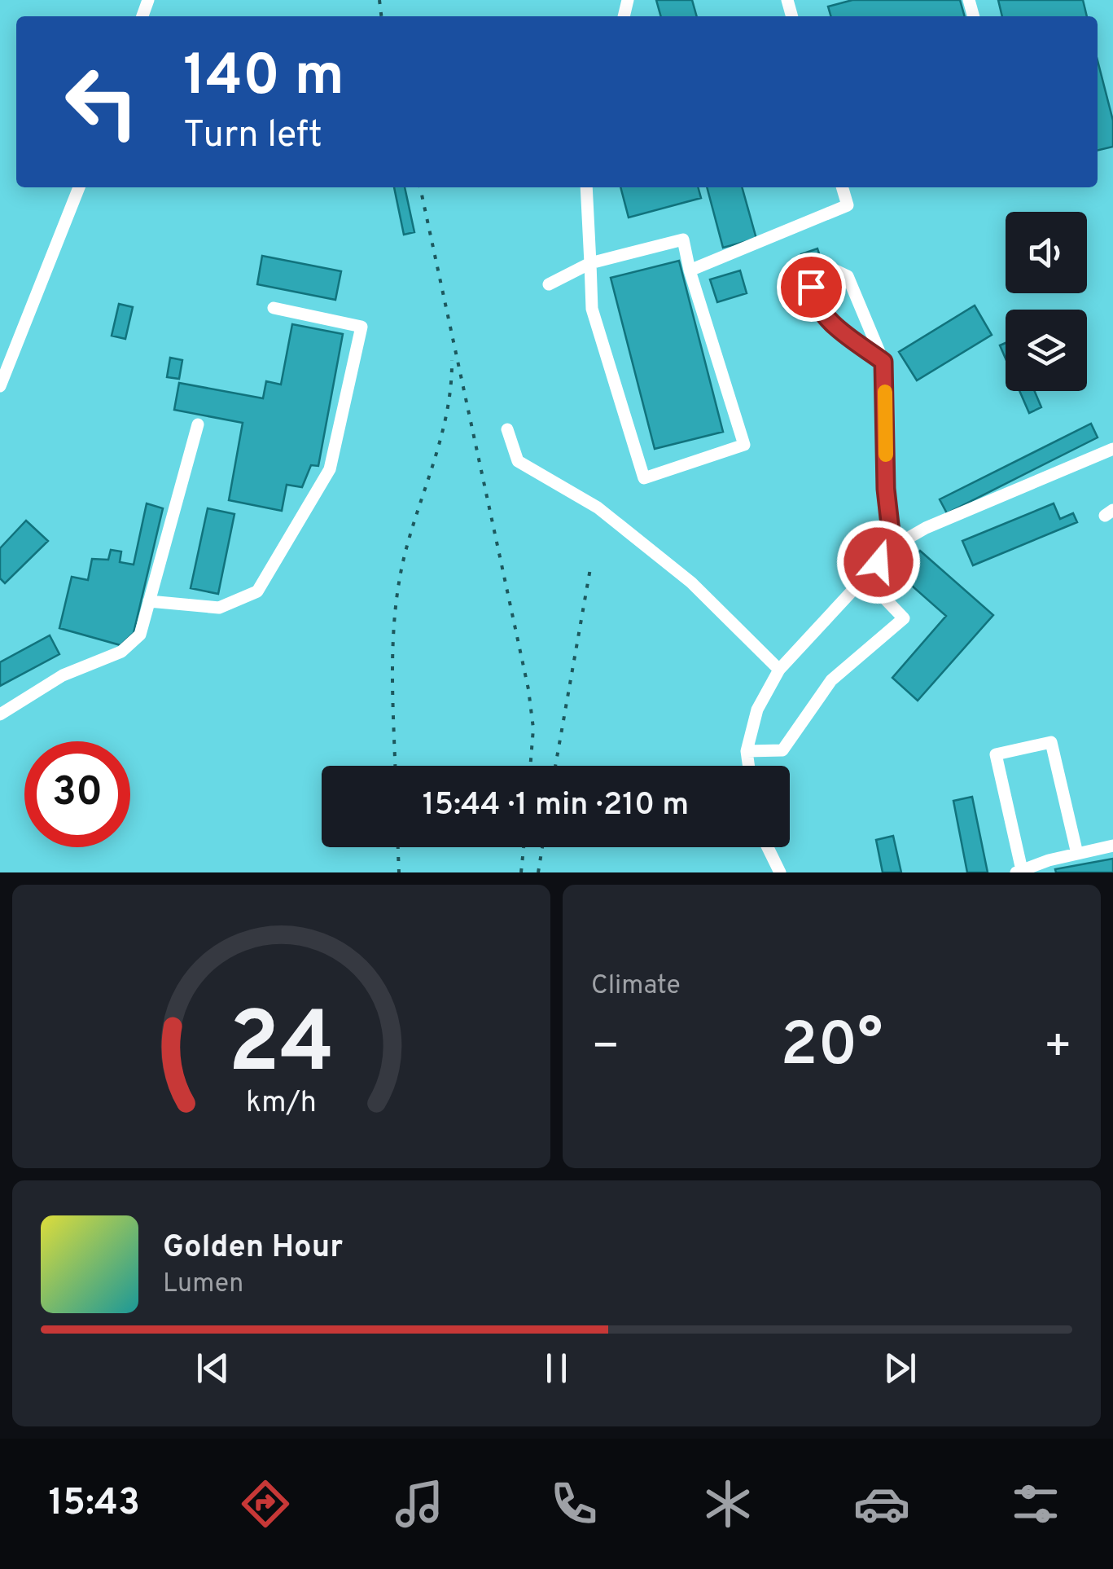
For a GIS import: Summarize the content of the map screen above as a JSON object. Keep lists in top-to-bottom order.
{
  "page": {
    "turn": ["140 m", "Turn left"],
    "limit": "30",
    "trip": "15:44 · 1 min · 210 m",
    "tile": "Climate",
    "heat": ["−", "20°", "+"],
    "song": ["Golden Hour", "Lumen"],
    "tabs": "15:43",
    "gauge": ["24", "km/h"]
  }
}
